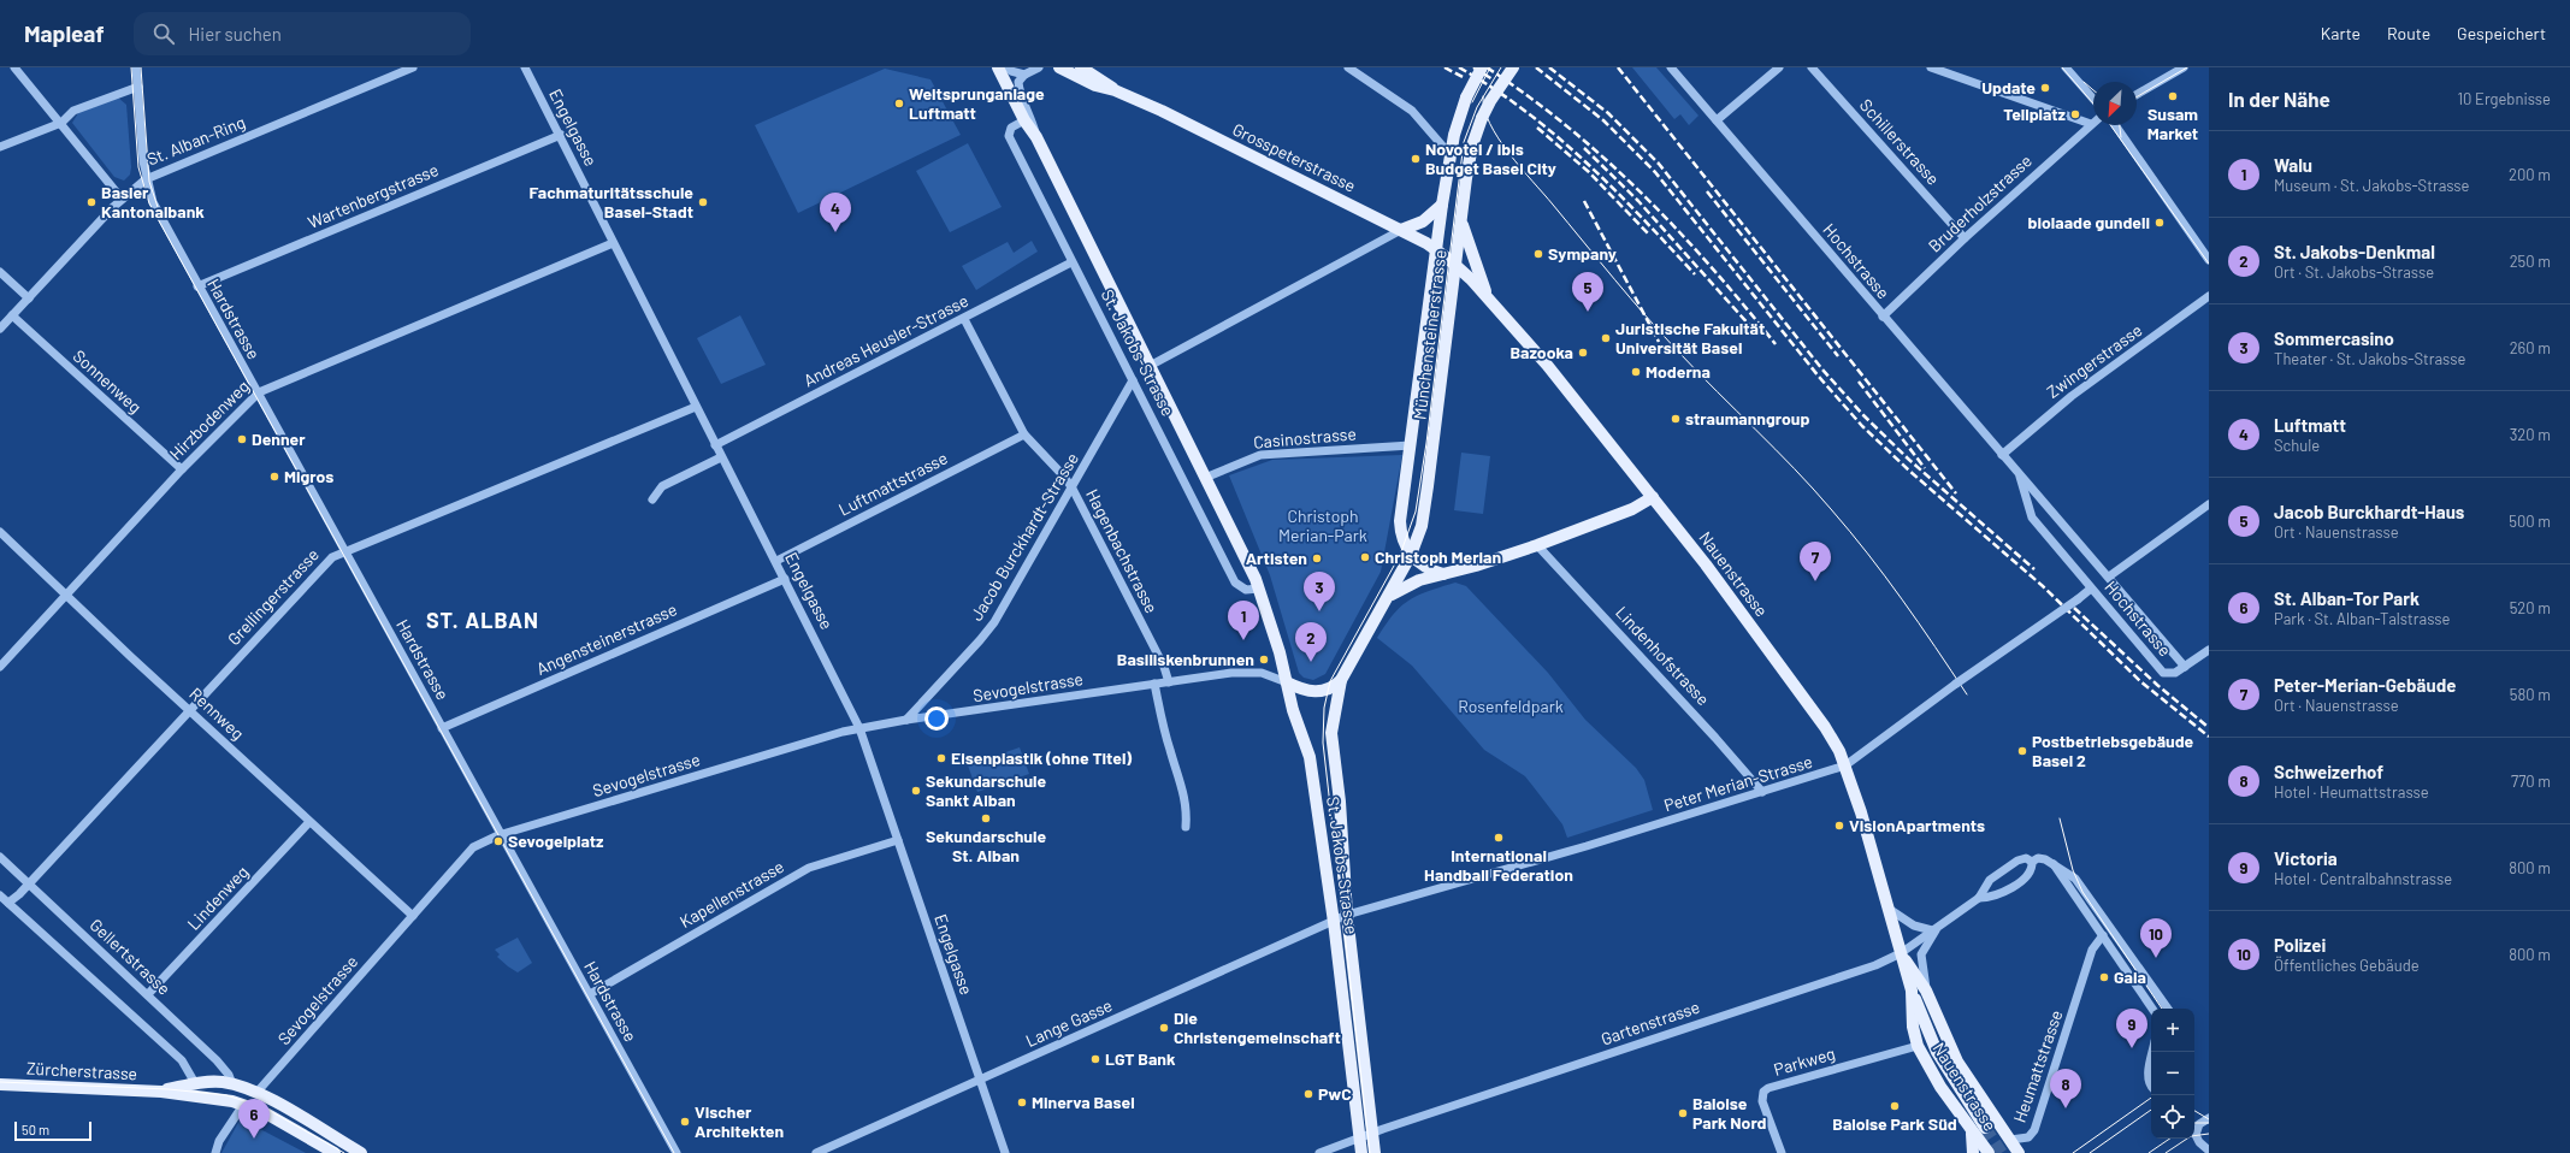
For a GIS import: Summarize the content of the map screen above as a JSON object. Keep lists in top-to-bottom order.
{
  "streets": {
    "main road": [
      "Grosspeterstrasse",
      "Münchensteinerstrasse",
      "St. Jakobs-Strasse",
      "Nauenstrasse",
      "Zürcherstrasse"
    ],
    "street": [
      "Engelgasse",
      "St. Alban-Ring",
      "Schillerstrasse",
      "Wartenbergstrasse",
      "Bruderholzstrasse",
      "Hochstrasse",
      "Hardstrasse",
      "Andreas Heusler-Strasse",
      "Zwingerstrasse",
      "Sonnenweg",
      "Hirzbodenweg",
      "Casinostrasse",
      "Luftmattstrasse",
      "Jacob Burckhardt-Strasse",
      "Hagenbachstrasse",
      "Grellingerstrasse",
      "Angensteinerstrasse",
      "Lindenhofstrasse",
      "Sevogelstrasse",
      "Rennweg",
      "Peter Merian-Strasse",
      "Kapellenstrasse",
      "Lindenweg",
      "Gellertstrasse",
      "Lange Gasse",
      "Gartenstrasse",
      "Parkweg",
      "Heumattstrasse"
    ]
  },
  "crossings": [
    ["Engelgasse", "Wartenbergstrasse"],
    ["Engelgasse", "Andreas Heusler-Strasse"],
    ["Engelgasse", "Hirzbodenweg"],
    ["Engelgasse", "Luftmattstrasse"],
    ["Engelgasse", "Grellingerstrasse"],
    ["Engelgasse", "Angensteinerstrasse"],
    ["Engelgasse", "Sevogelstrasse"],
    ["Engelgasse", "Kapellenstrasse"],
    ["Engelgasse", "Lange Gasse"],
    ["St. Alban-Ring", "Hardstrasse"],
    ["St. Alban-Ring", "Sonnenweg"],
    ["Schillerstrasse", "Bruderholzstrasse"],
    ["Grosspeterstrasse", "Münchensteinerstrasse"],
    ["Grosspeterstrasse", "Nauenstrasse"],
    ["Wartenbergstrasse", "Hardstrasse"],
    ["Bruderholzstrasse", "Hochstrasse"],
    ["Hochstrasse", "Zwingerstrasse"],
    ["Hochstrasse", "Peter Merian-Strasse"],
    ["Hardstrasse", "Hirzbodenweg"],
    ["Hardstrasse", "Grellingerstrasse"],
    ["Hardstrasse", "Angensteinerstrasse"],
    ["Hardstrasse", "Sevogelstrasse"],
    ["Hardstrasse", "Kapellenstrasse"],
    ["Münchensteinerstrasse", "St. Jakobs-Strasse"],
    ["Münchensteinerstrasse", "Casinostrasse"],
    ["Münchensteinerstrasse", "Nauenstrasse"],
    ["Andreas Heusler-Strasse", "St. Jakobs-Strasse"],
    ["Andreas Heusler-Strasse", "Hagenbachstrasse"],
    ["St. Jakobs-Strasse", "Casinostrasse"],
    ["St. Jakobs-Strasse", "Jacob Burckhardt-Strasse"],
    ["St. Jakobs-Strasse", "Sevogelstrasse"],
    ["St. Jakobs-Strasse", "Peter Merian-Strasse"],
    ["St. Jakobs-Strasse", "Lange Gasse"],
    ["St. Jakobs-Strasse", "Gartenstrasse"],
    ["Sonnenweg", "Hirzbodenweg"],
    ["Hirzbodenweg", "Rennweg"],
    ["Luftmattstrasse", "Hagenbachstrasse"],
    ["Jacob Burckhardt-Strasse", "Hagenbachstrasse"],
    ["Jacob Burckhardt-Strasse", "Sevogelstrasse"],
    ["Hagenbachstrasse", "Sevogelstrasse"],
    ["Nauenstrasse", "Peter Merian-Strasse"],
    ["Nauenstrasse", "Gartenstrasse"],
    ["Nauenstrasse", "Parkweg"],
    ["Nauenstrasse", "Heumattstrasse"],
    ["Grellingerstrasse", "Rennweg"],
    ["Grellingerstrasse", "Gellertstrasse"],
    ["Lindenhofstrasse", "Peter Merian-Strasse"],
    ["Sevogelstrasse", "Rennweg"],
    ["Sevogelstrasse", "Zürcherstrasse"],
    ["Rennweg", "Lindenweg"],
    ["Peter Merian-Strasse", "Lange Gasse"],
    ["Lindenweg", "Gellertstrasse"],
    ["Gellertstrasse", "Zürcherstrasse"]
  ],
  "districts": ["ST. ALBAN"],
  "parks": ["Christoph Merian-Park", "Rosenfeldpark"],
  "places": [
    "Update",
    "Susam Market",
    "Weitsprunganlage Luftmatt",
    "Tellplatz",
    "Novotel / ibis Budget Basel City",
    "Basler Kantonalbank",
    "Fachmaturitätsschule Basel-Stadt",
    "biolaade gundeli",
    "Sympany",
    "Juristische Fakultät Universität Basel",
    "Bazooka",
    "Moderna",
    "straumanngroup",
    "Denner",
    "Migros",
    "Christoph Merian",
    "Artisten",
    "Basiliskenbrunnen",
    "Postbetriebsgebäude Basel 2",
    "Eisenplastik (ohne Titel)",
    "Sekundarschule Sankt Alban",
    "Sekundarschule St. Alban",
    "VisionApartments",
    "International Handball Federation",
    "Sevogelplatz",
    "Gaia",
    "Die Christengemeinschaft",
    "LGT Bank",
    "PwC",
    "Minerva Basel",
    "Baloise Park Süd",
    "Baloise Park Nord",
    "Vischer Architekten"
  ],
  "scale_bar": "50 m",
  "north": "bottom left",
  "page": {
    "header": "Mapleaf",
    "search": "Hier suchen",
    "nav": ["Karte", "Route", "Gespeichert"],
    "heading": ["In der Nähe", "10 Ergebnisse"],
    "list": [
      {
        "mark": "1",
        "name": "Walu",
        "note": "Museum · St. Jakobs-Strasse",
        "value": "200 m"
      },
      {
        "mark": "2",
        "name": "St. Jakobs-Denkmal",
        "note": "Ort · St. Jakobs-Strasse",
        "value": "250 m"
      },
      {
        "mark": "3",
        "name": "Sommercasino",
        "note": "Theater · St. Jakobs-Strasse",
        "value": "260 m"
      },
      {
        "mark": "4",
        "name": "Luftmatt",
        "note": "Schule",
        "value": "320 m"
      },
      {
        "mark": "5",
        "name": "Jacob Burckhardt-Haus",
        "note": "Ort · Nauenstrasse",
        "value": "500 m"
      },
      {
        "mark": "6",
        "name": "St. Alban-Tor Park",
        "note": "Park · St. Alban-Talstrasse",
        "value": "520 m"
      },
      {
        "mark": "7",
        "name": "Peter-Merian-Gebäude",
        "note": "Ort · Nauenstrasse",
        "value": "580 m"
      },
      {
        "mark": "8",
        "name": "Schweizerhof",
        "note": "Hotel · Heumattstrasse",
        "value": "770 m"
      },
      {
        "mark": "9",
        "name": "Victoria",
        "note": "Hotel · Centralbahnstrasse",
        "value": "800 m"
      },
      {
        "mark": "10",
        "name": "Polizei",
        "note": "Öffentliches Gebäude",
        "value": "800 m"
      }
    ],
    "pins": [
      "4",
      "5",
      "7",
      "3",
      "1",
      "2",
      "10",
      "9",
      "8",
      "6"
    ],
    "map_buttons": ["+", "−"],
    "scale": "50 m"
  }
}
